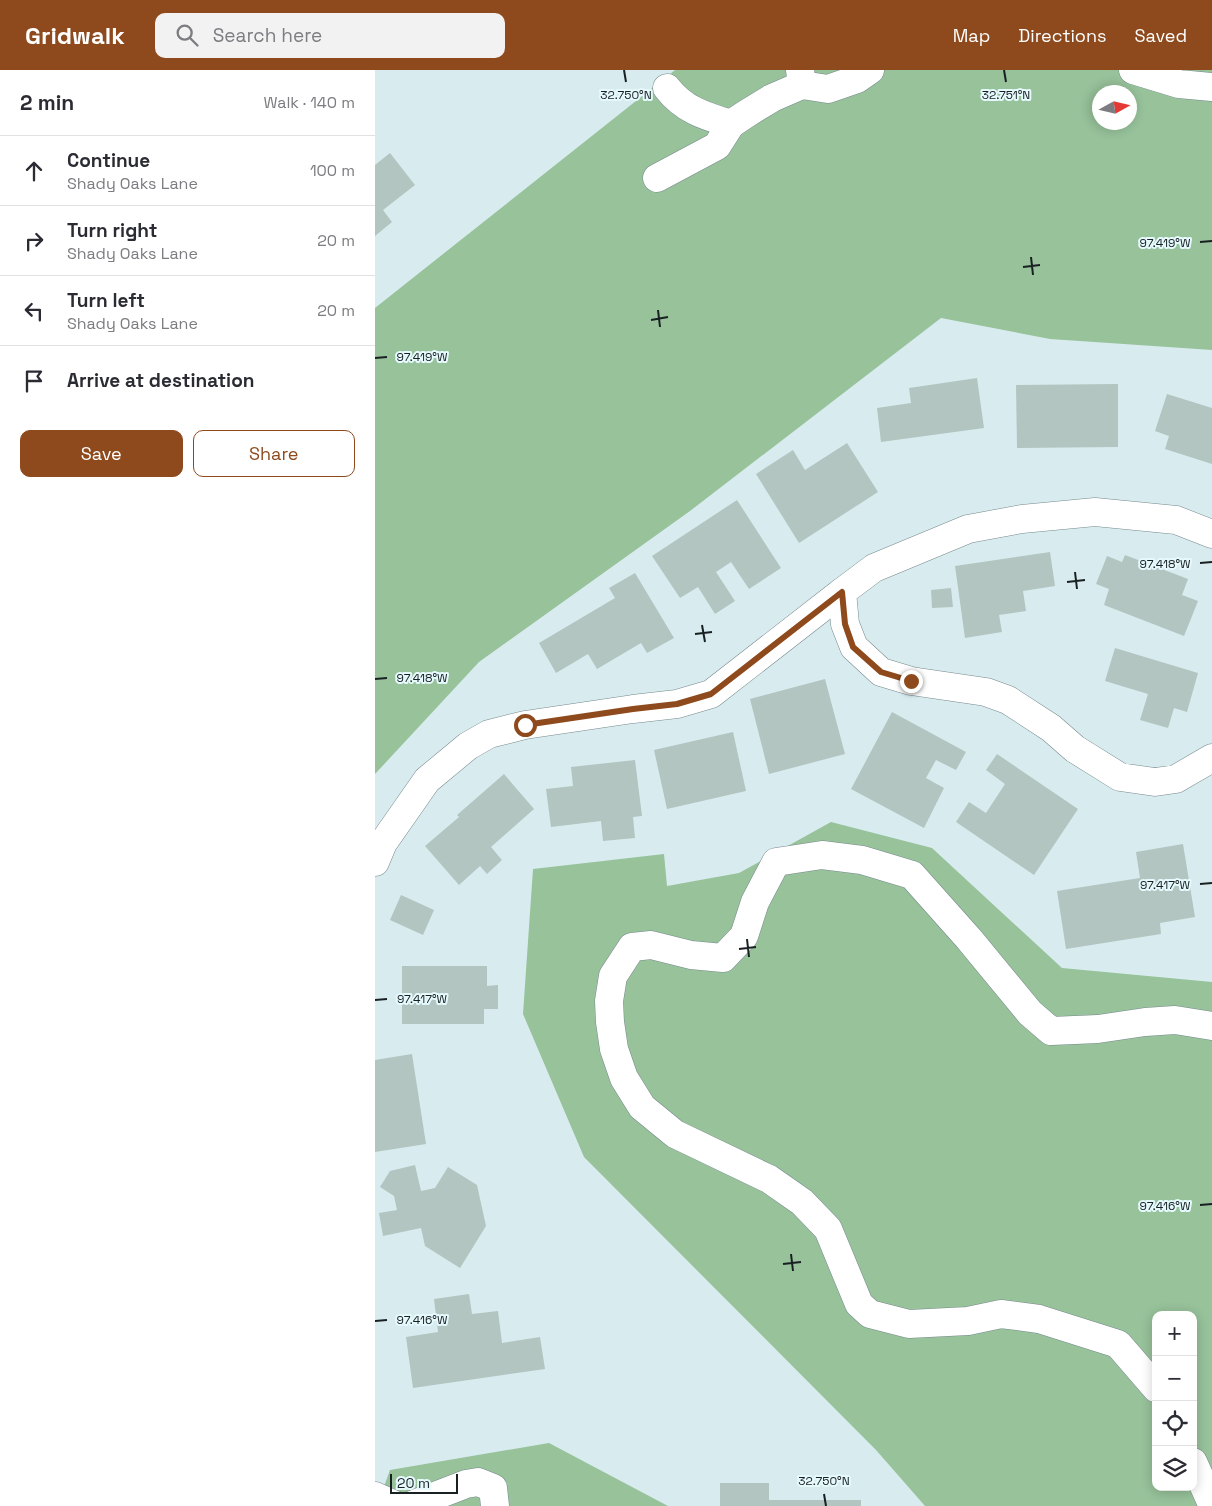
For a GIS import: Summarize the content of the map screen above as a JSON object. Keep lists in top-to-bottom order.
{
  "scale_bar": "20 m",
  "north": "right",
  "page": {
    "header": "Gridwalk",
    "search": "Search here",
    "nav": ["Map", "Directions", "Saved"],
    "heading": ["2 min", "Walk · 140 m"],
    "list": [
      ["Continue", "Shady Oaks Lane", "100 m"],
      ["Turn right", "Shady Oaks Lane", "20 m"],
      ["Turn left", "Shady Oaks Lane", "20 m"],
      "Arrive at destination"
    ],
    "buttons": ["Save", "Share"],
    "map_buttons": ["+", "−"],
    "scale": "20 m"
  },
  "coordinates": [
    "32.750°N",
    "32.751°N",
    "97.419°W",
    "97.418°W",
    "97.417°W",
    "97.416°W"
  ]
}
